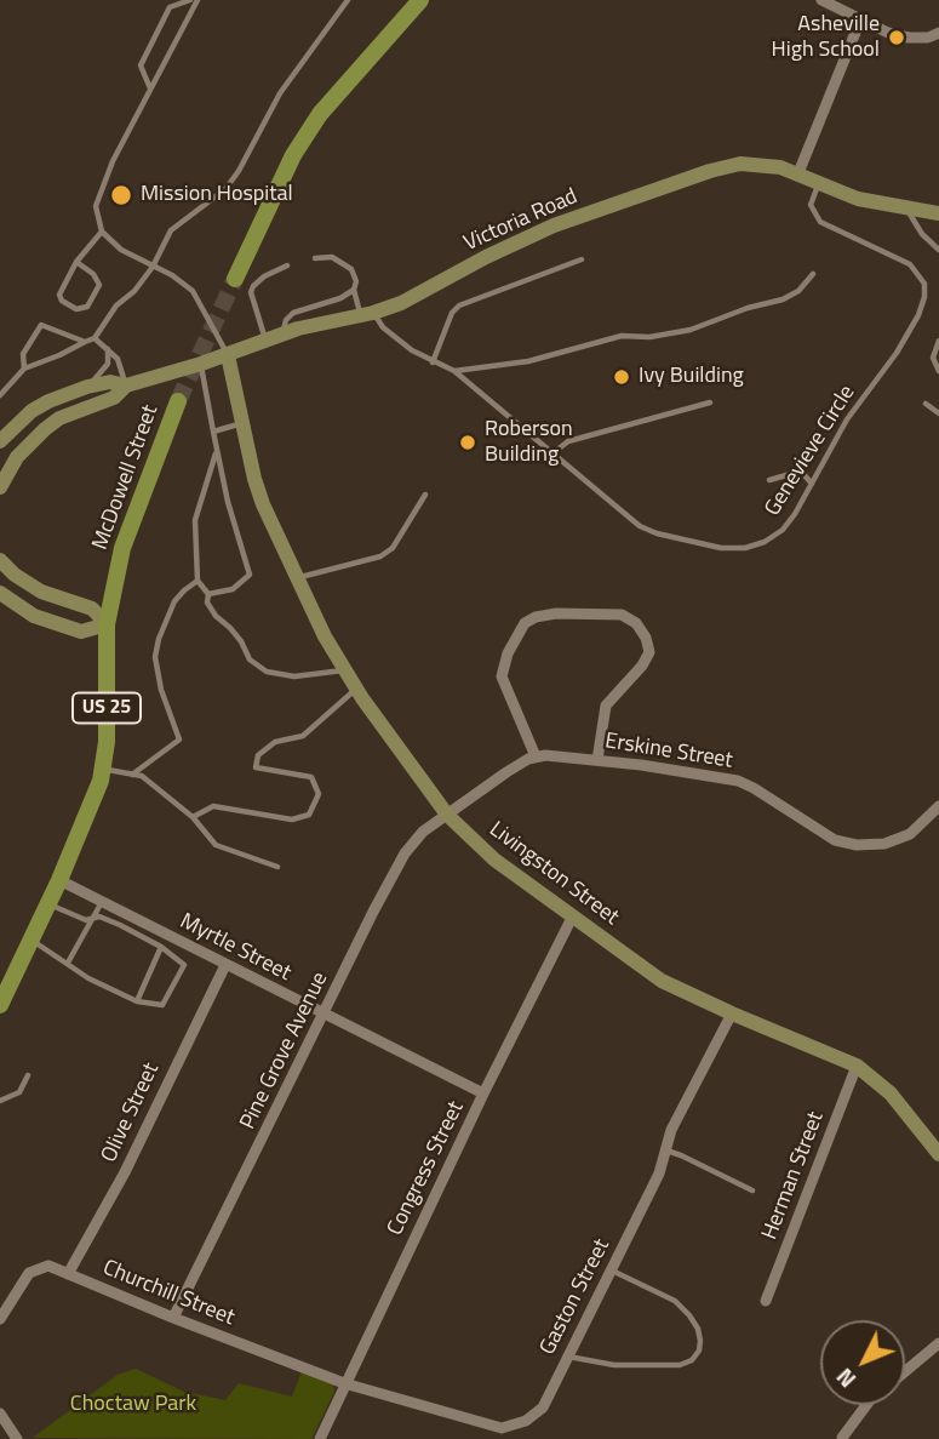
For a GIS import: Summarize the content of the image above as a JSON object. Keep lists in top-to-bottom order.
{
  "streets": {
    "main road": ["McDowell Street", "US 25"],
    "street": [
      "Victoria Road",
      "Erskine Street",
      "Livingston Street",
      "Myrtle Street",
      "Pine Grove Avenue",
      "Olive Street",
      "Congress Street",
      "Herman Street",
      "Churchill Street",
      "Gaston Street"
    ],
    "lane": ["Genevieve Circle"]
  },
  "crossings": [
    ["Victoria Road", "Genevieve Circle"],
    ["Victoria Road", "Livingston Street"],
    ["McDowell Street", "Myrtle Street"],
    ["Livingston Street", "Pine Grove Avenue"],
    ["Livingston Street", "Congress Street"],
    ["Livingston Street", "Herman Street"],
    ["Livingston Street", "Gaston Street"],
    ["Myrtle Street", "Pine Grove Avenue"],
    ["Myrtle Street", "Olive Street"],
    ["Myrtle Street", "Congress Street"],
    ["Pine Grove Avenue", "Churchill Street"],
    ["Olive Street", "Churchill Street"],
    ["Congress Street", "Churchill Street"],
    ["Congress Street", "Gaston Street"],
    ["Churchill Street", "Gaston Street"]
  ],
  "parks": ["Choctaw Park"],
  "places": [
    "Asheville High School",
    "Mission Hospital",
    "Ivy Building",
    "Roberson Building"
  ],
  "north": "bottom left"
}
